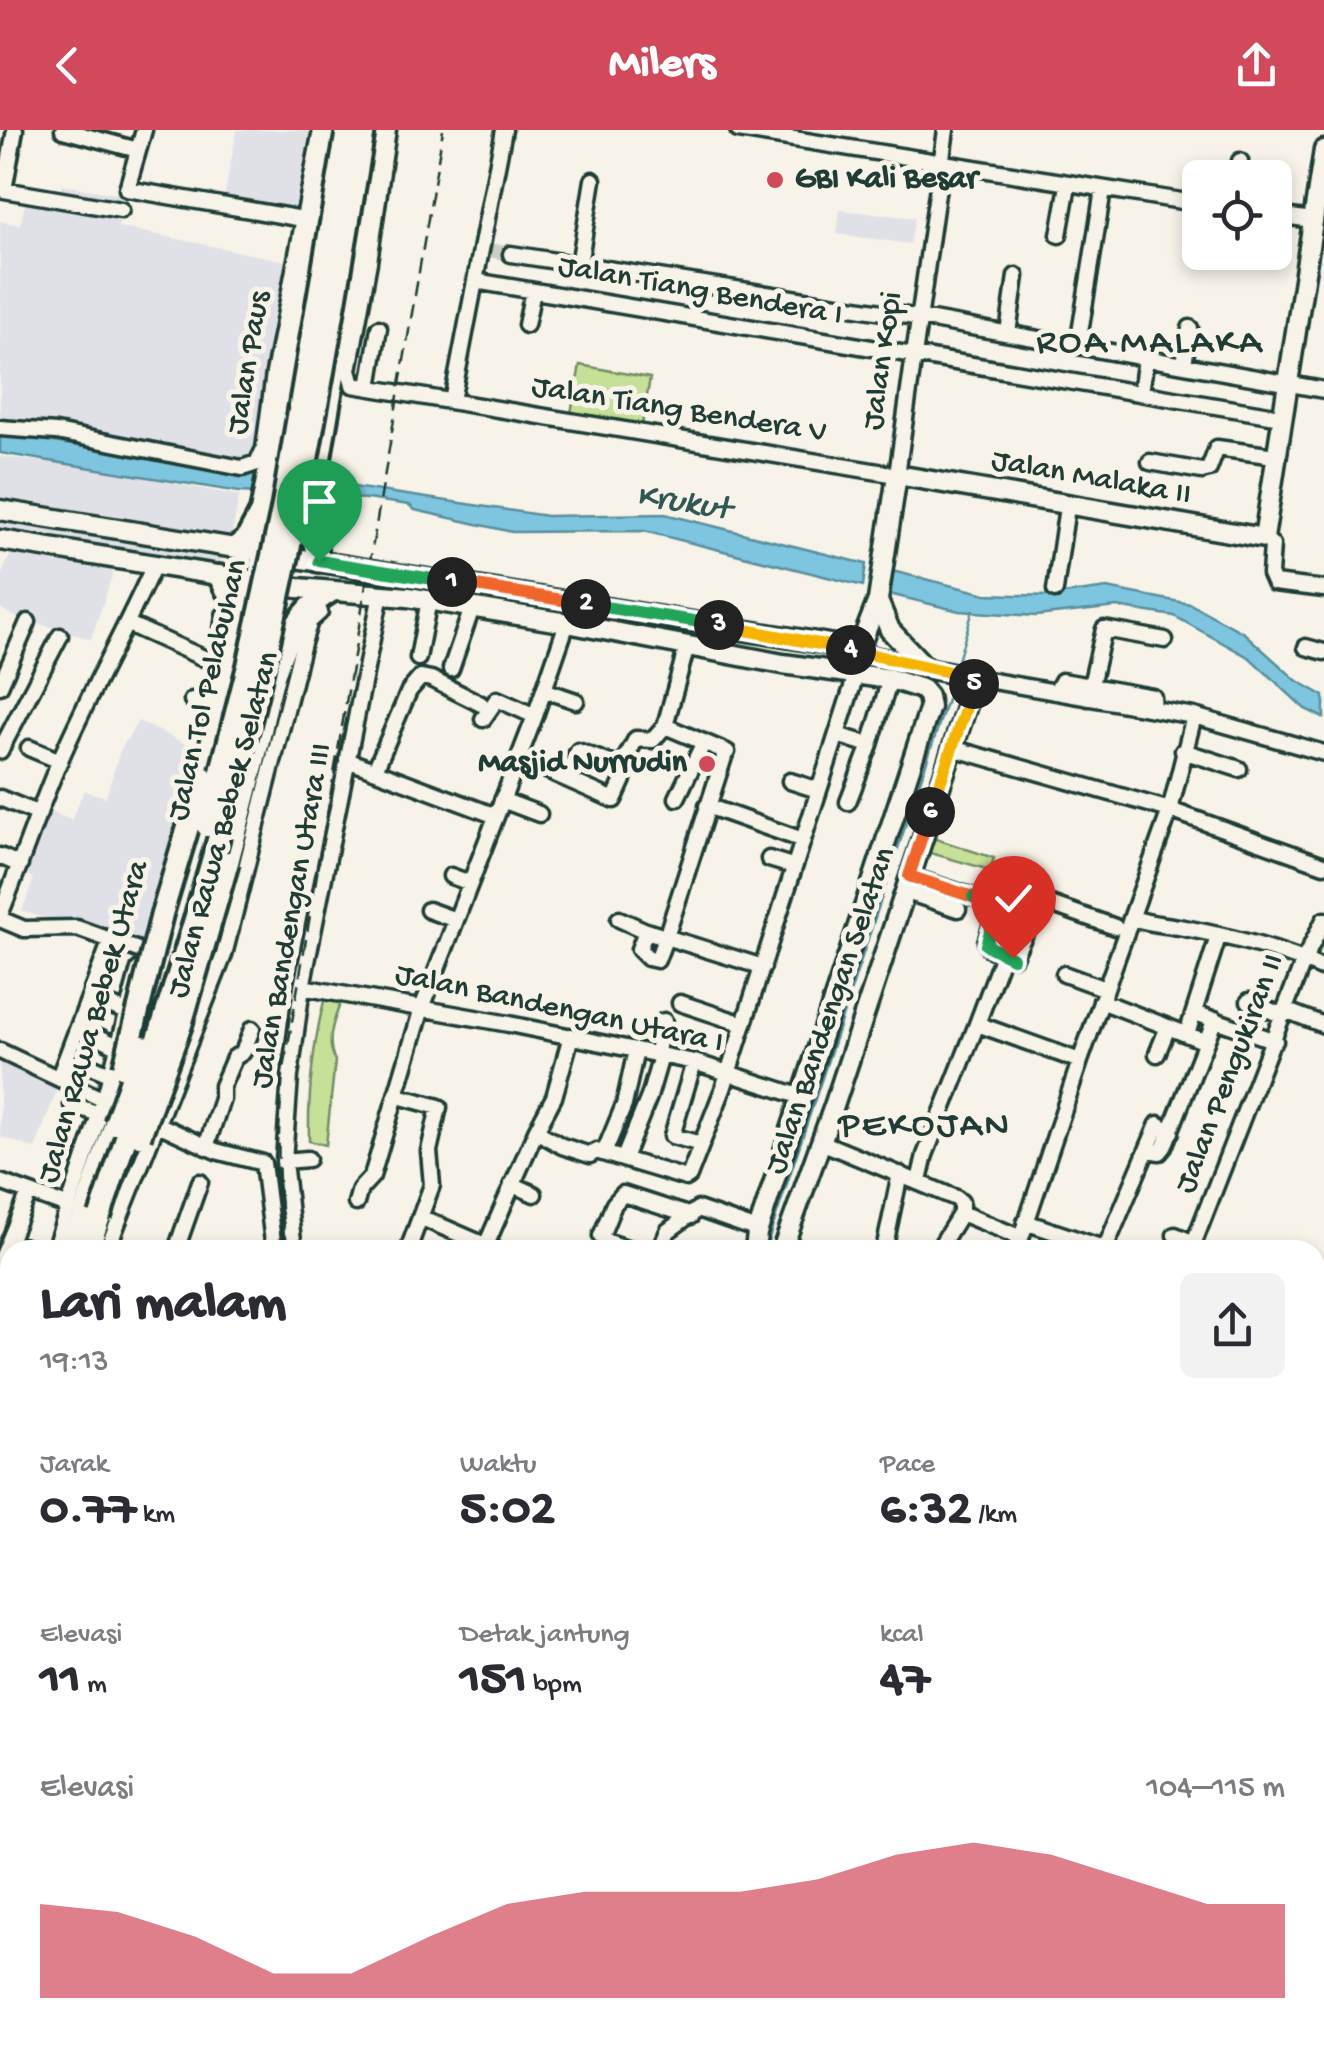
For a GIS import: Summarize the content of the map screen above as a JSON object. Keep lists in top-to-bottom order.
{
  "streets": {
    "highway": ["Jalan Tol Pelabuhan"],
    "main road": ["Jalan Kopi", "Jalan Malaka II", "Jalan Bandengan Selatan"],
    "street": [
      "Jalan Tiang Bendera I",
      "Jalan Paus",
      "Jalan Tiang Bendera V",
      "Jalan Rawa Bebek Selatan",
      "Jalan Bandengan Utara III",
      "Jalan Bandengan Utara I",
      "Jalan Rawa Bebek Utara",
      "Jalan Pengukiran II"
    ]
  },
  "crossings": [
    ["Jalan Tiang Bendera I", "Jalan Kopi"],
    ["Jalan Kopi", "Jalan Tiang Bendera V"],
    ["Jalan Kopi", "Jalan Malaka II"],
    ["Jalan Tiang Bendera V", "Jalan Malaka II"],
    ["Jalan Tol Pelabuhan", "Jalan Rawa Bebek Utara"],
    ["Jalan Bandengan Utara III", "Jalan Bandengan Utara I"]
  ],
  "districts": ["ROA MALAKA", "PEKOJAN"],
  "water": ["Krukut"],
  "places": ["GBI Kali Besar", "Masjid Nurrudin"],
  "page": {
    "header": "Milers",
    "pins": [
      "1",
      "2",
      "3",
      "4",
      "5",
      "6"
    ],
    "heading": ["Lari malam", "19:13"],
    "stats": [
      ["Jarak", "0.77 km"],
      ["Waktu", "5:02"],
      ["Pace", "6:32 /km"],
      ["Elevasi", "11 m"],
      ["Detak jantung", "151 bpm"],
      ["kcal", "47"]
    ],
    "chart": ["Elevasi", "104–115 m"]
  }
}
